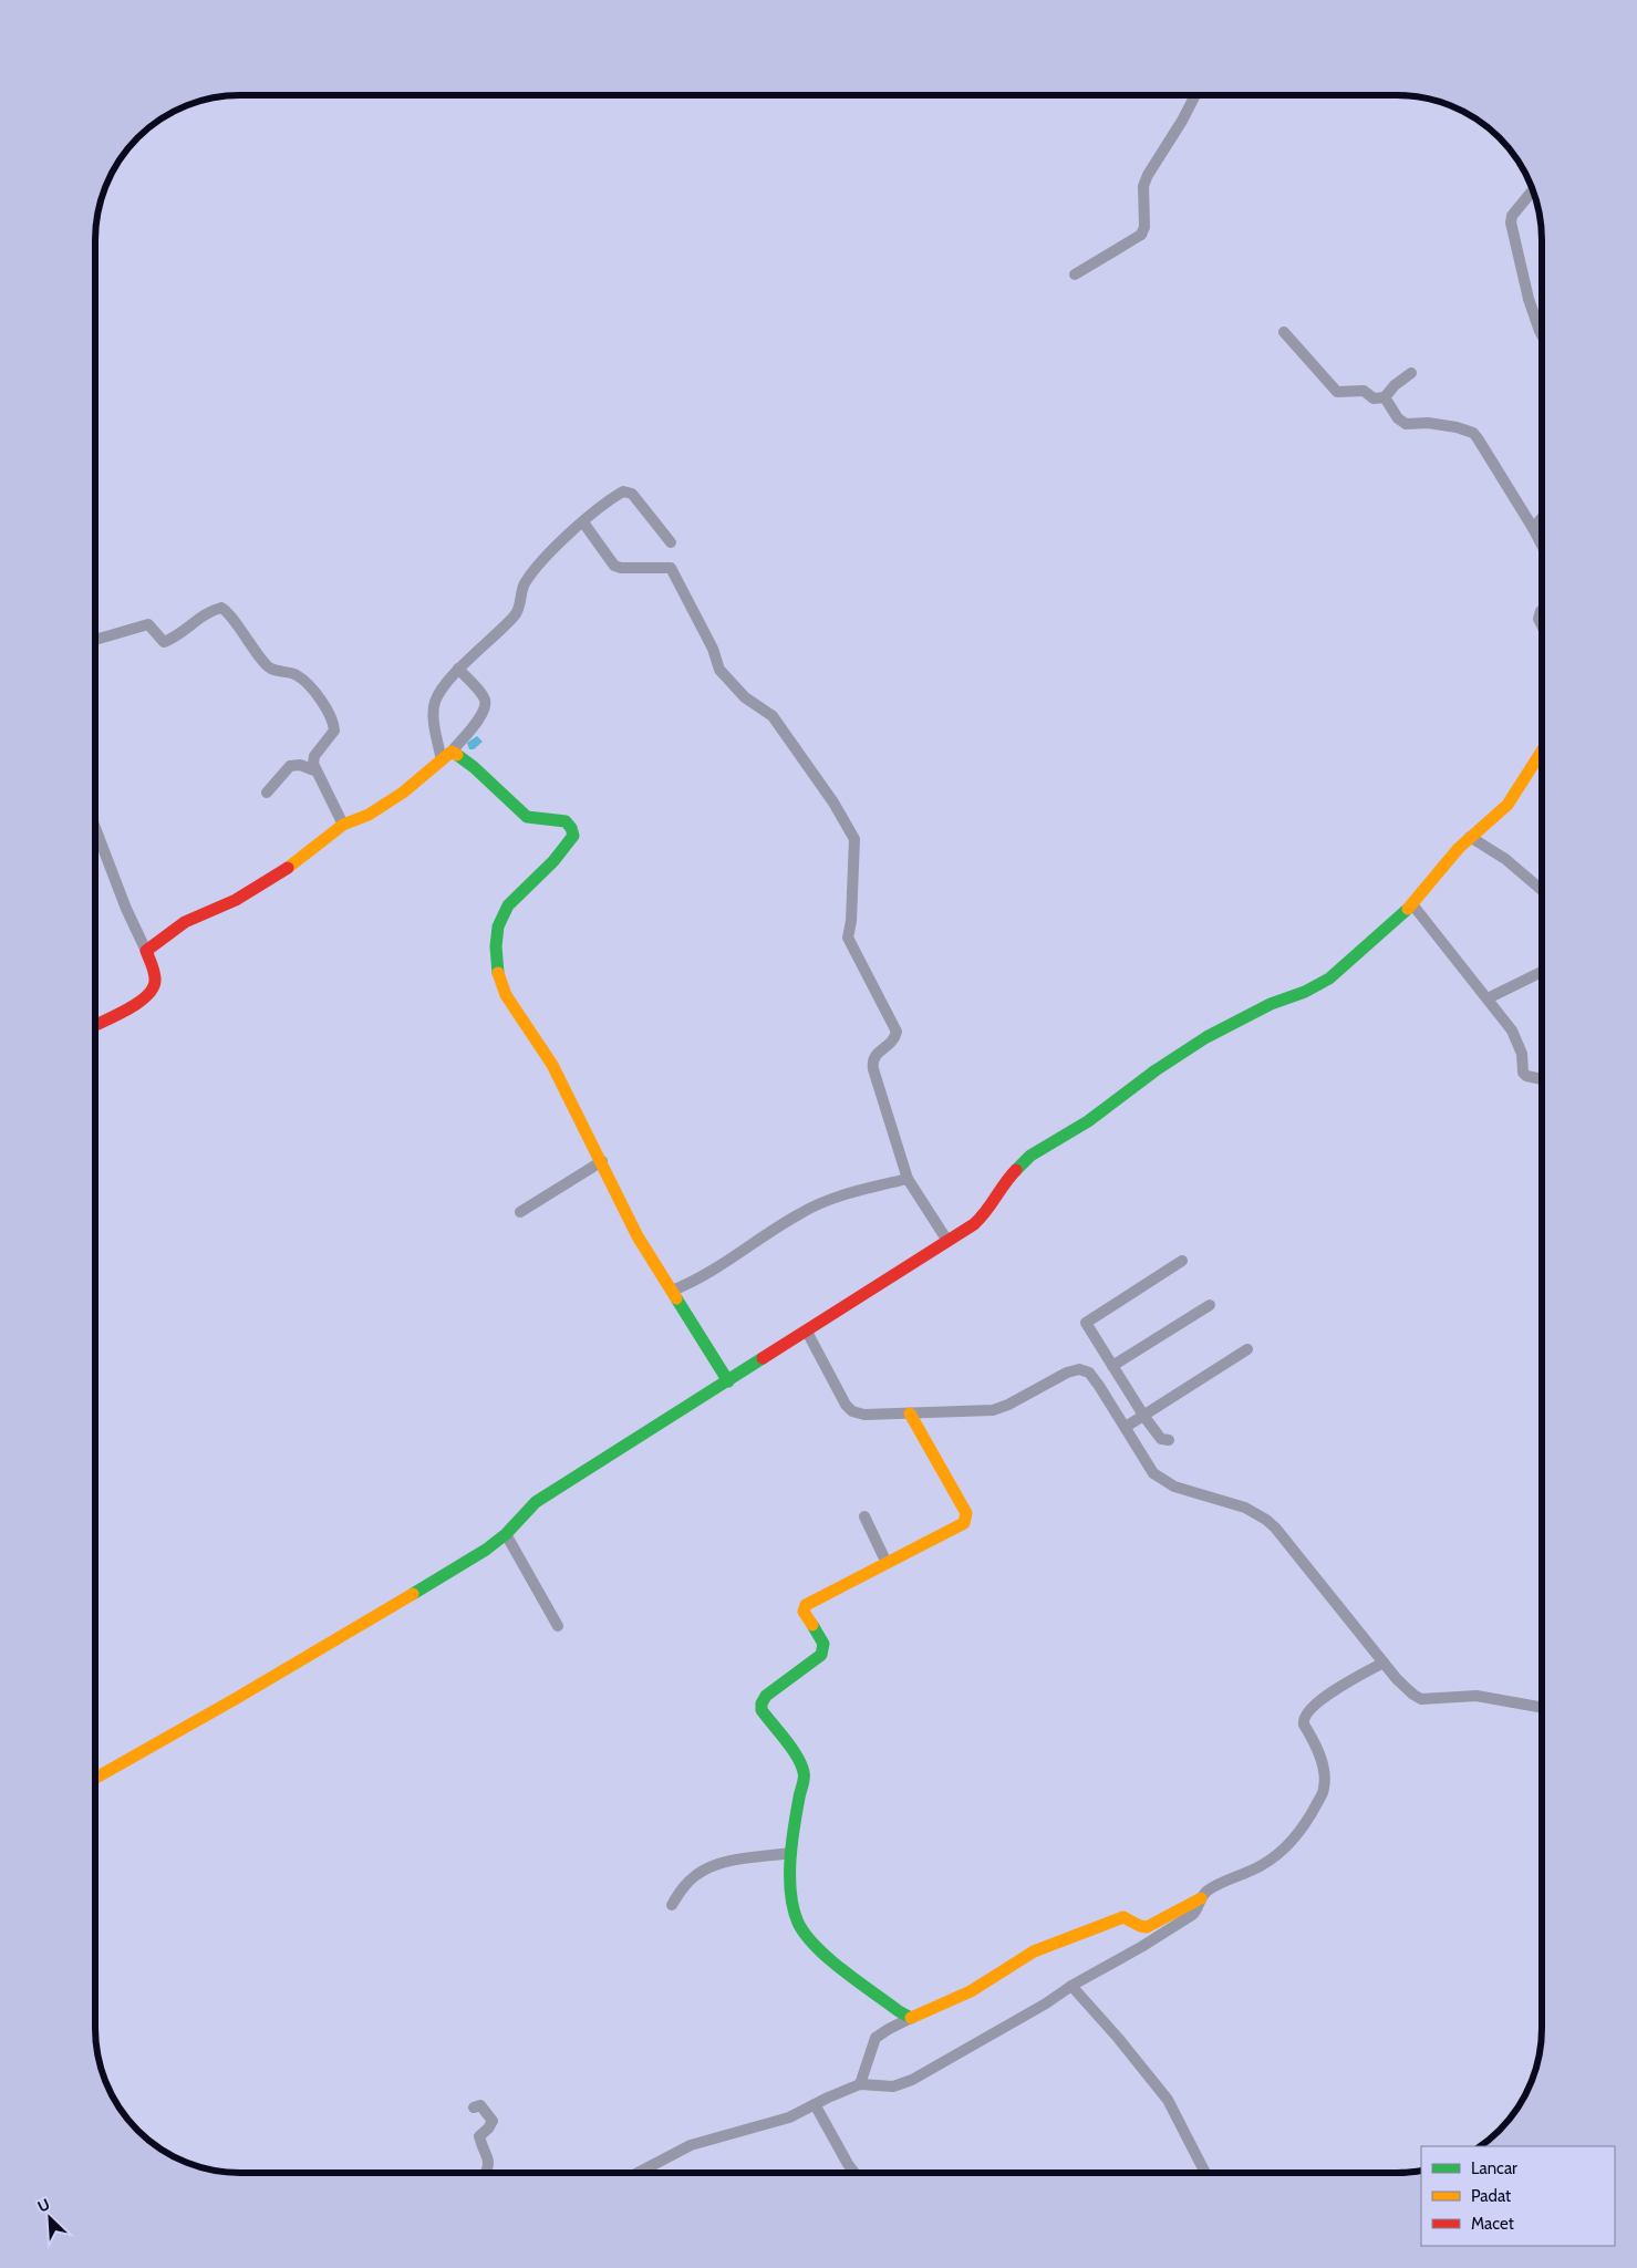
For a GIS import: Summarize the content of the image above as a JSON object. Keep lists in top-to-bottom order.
{
  "legend": ["Lancar", "Padat", "Macet"],
  "north": "top left"
}
